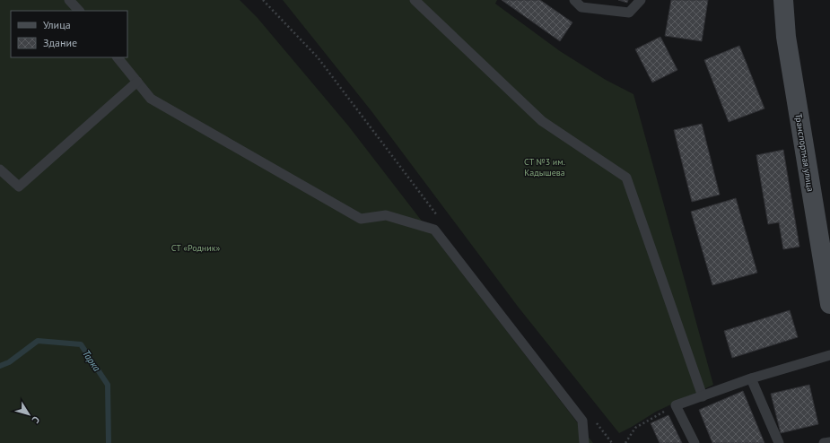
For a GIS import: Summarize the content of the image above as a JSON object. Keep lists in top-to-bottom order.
{
  "streets": {
    "street": ["Транспортная улица"]
  },
  "water": ["Тарка"],
  "parks": ["СТ №3 им. Кадышева", "СТ «Родник»"],
  "legend": ["Улица", "Здание"],
  "north": "bottom right"
}
